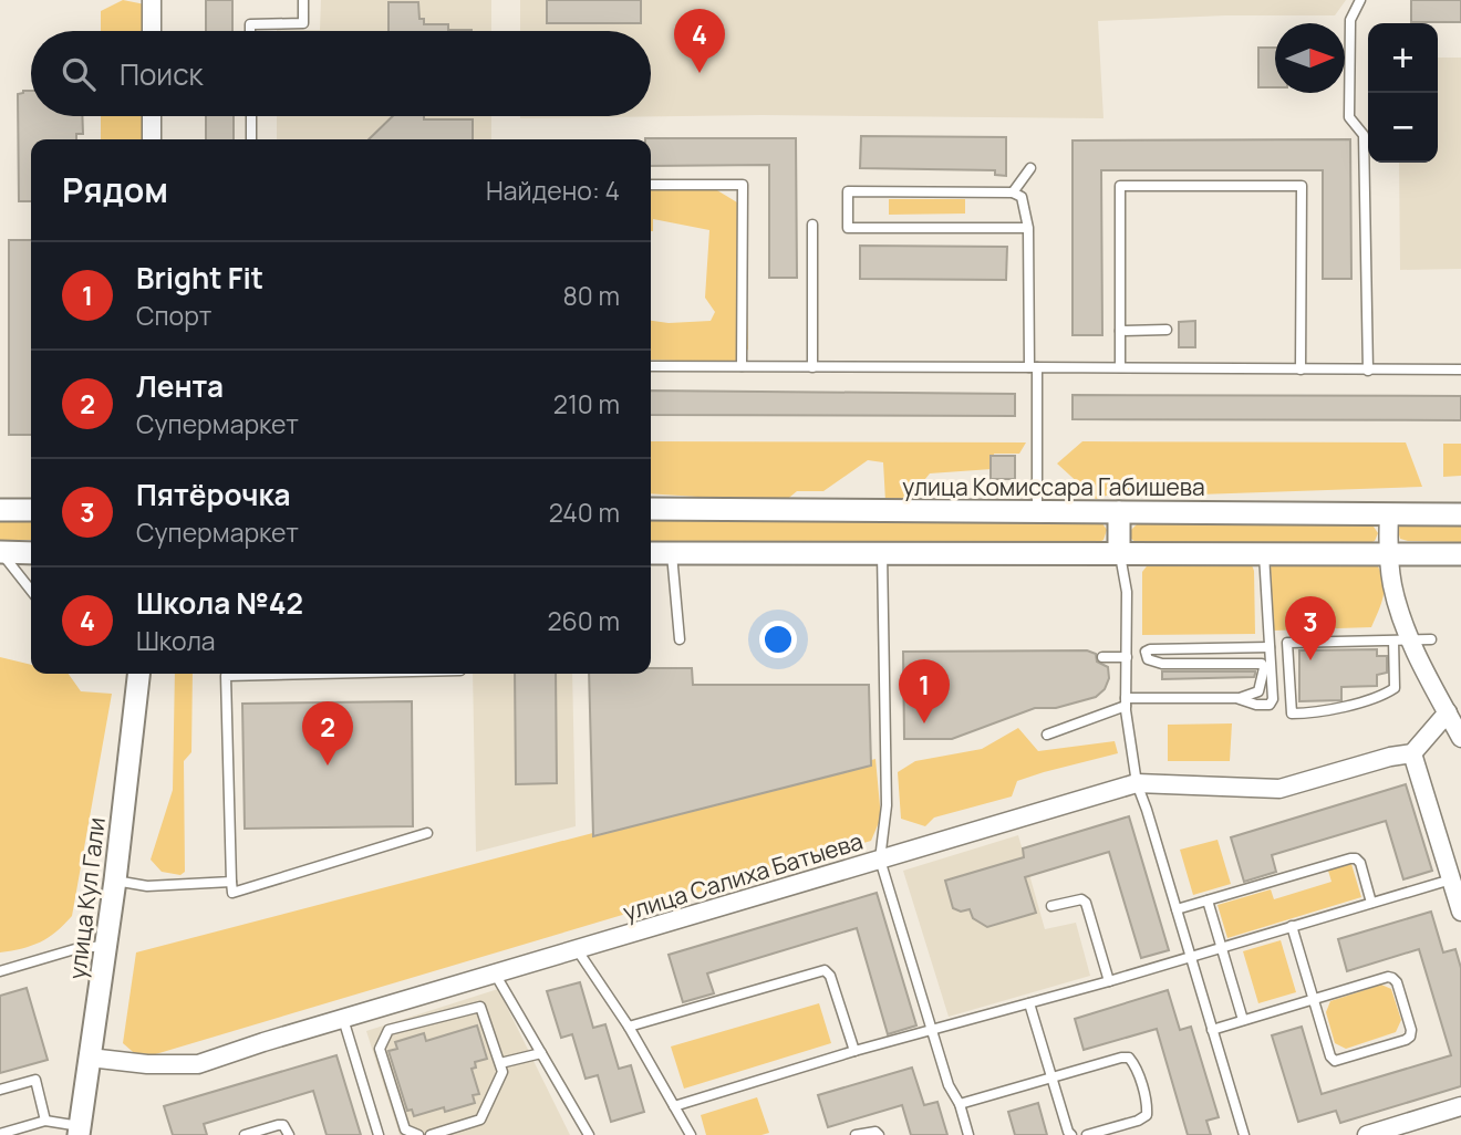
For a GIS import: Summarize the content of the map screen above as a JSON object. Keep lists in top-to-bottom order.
{
  "streets": {
    "street": ["улица Комиссара Габишева", "улица Салиха Батыева", "улица Кул Гали"]
  },
  "crossings": [
    ["улица Салиха Батыева", "улица Кул Гали"]
  ],
  "north": "right",
  "page": {
    "pins": [
      "4",
      "3",
      "1",
      "2"
    ],
    "map_buttons": ["+", "−"],
    "search": "Поиск",
    "heading": ["Рядом", "Найдено: 4"],
    "list": [
      {
        "mark": "1",
        "name": "Bright Fit",
        "note": "Спорт",
        "value": "80 m"
      },
      {
        "mark": "2",
        "name": "Лента",
        "note": "Супермаркет",
        "value": "210 m"
      },
      {
        "mark": "3",
        "name": "Пятёрочка",
        "note": "Супермаркет",
        "value": "240 m"
      },
      {
        "mark": "4",
        "name": "Школа №42",
        "note": "Школа",
        "value": "260 m"
      }
    ]
  }
}
